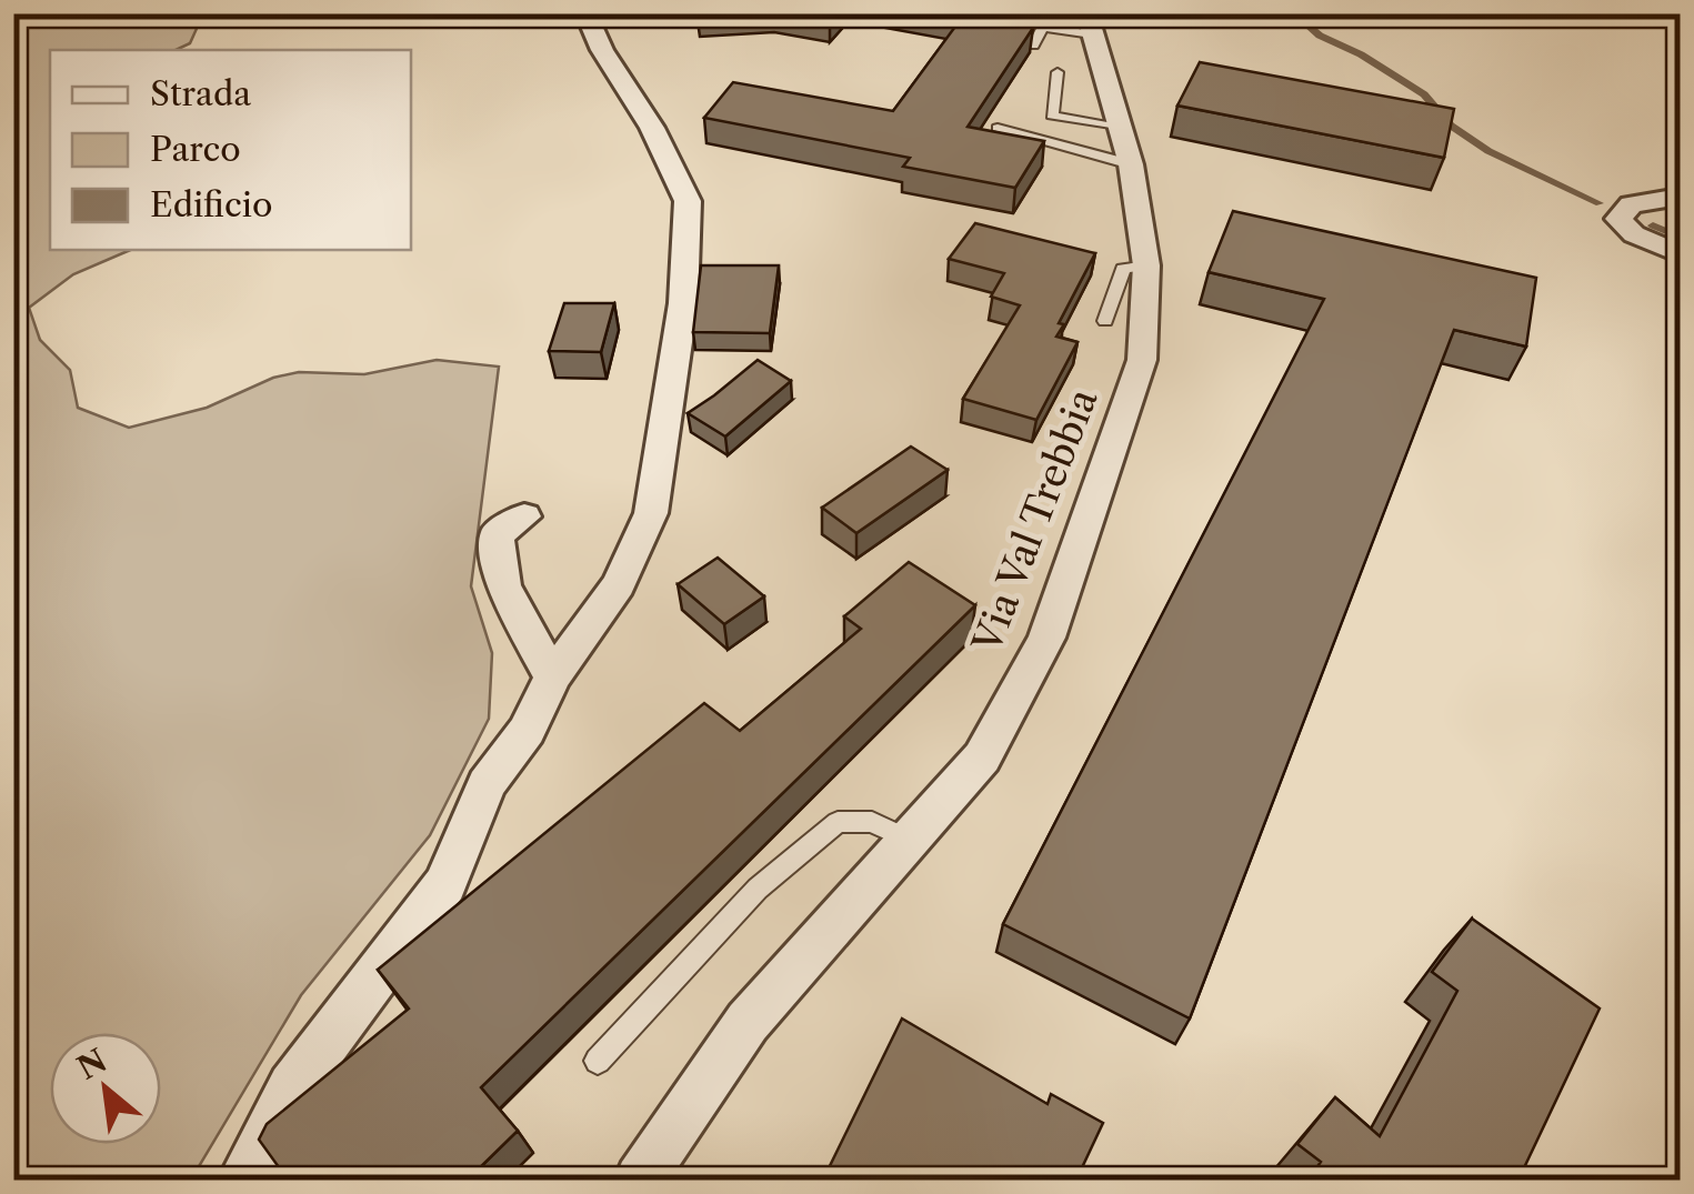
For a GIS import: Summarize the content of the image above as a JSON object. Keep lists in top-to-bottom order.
{
  "streets": {
    "street": ["Via Val Trebbia"]
  },
  "legend": ["Strada", "Parco", "Edificio"],
  "north": "top left"
}
